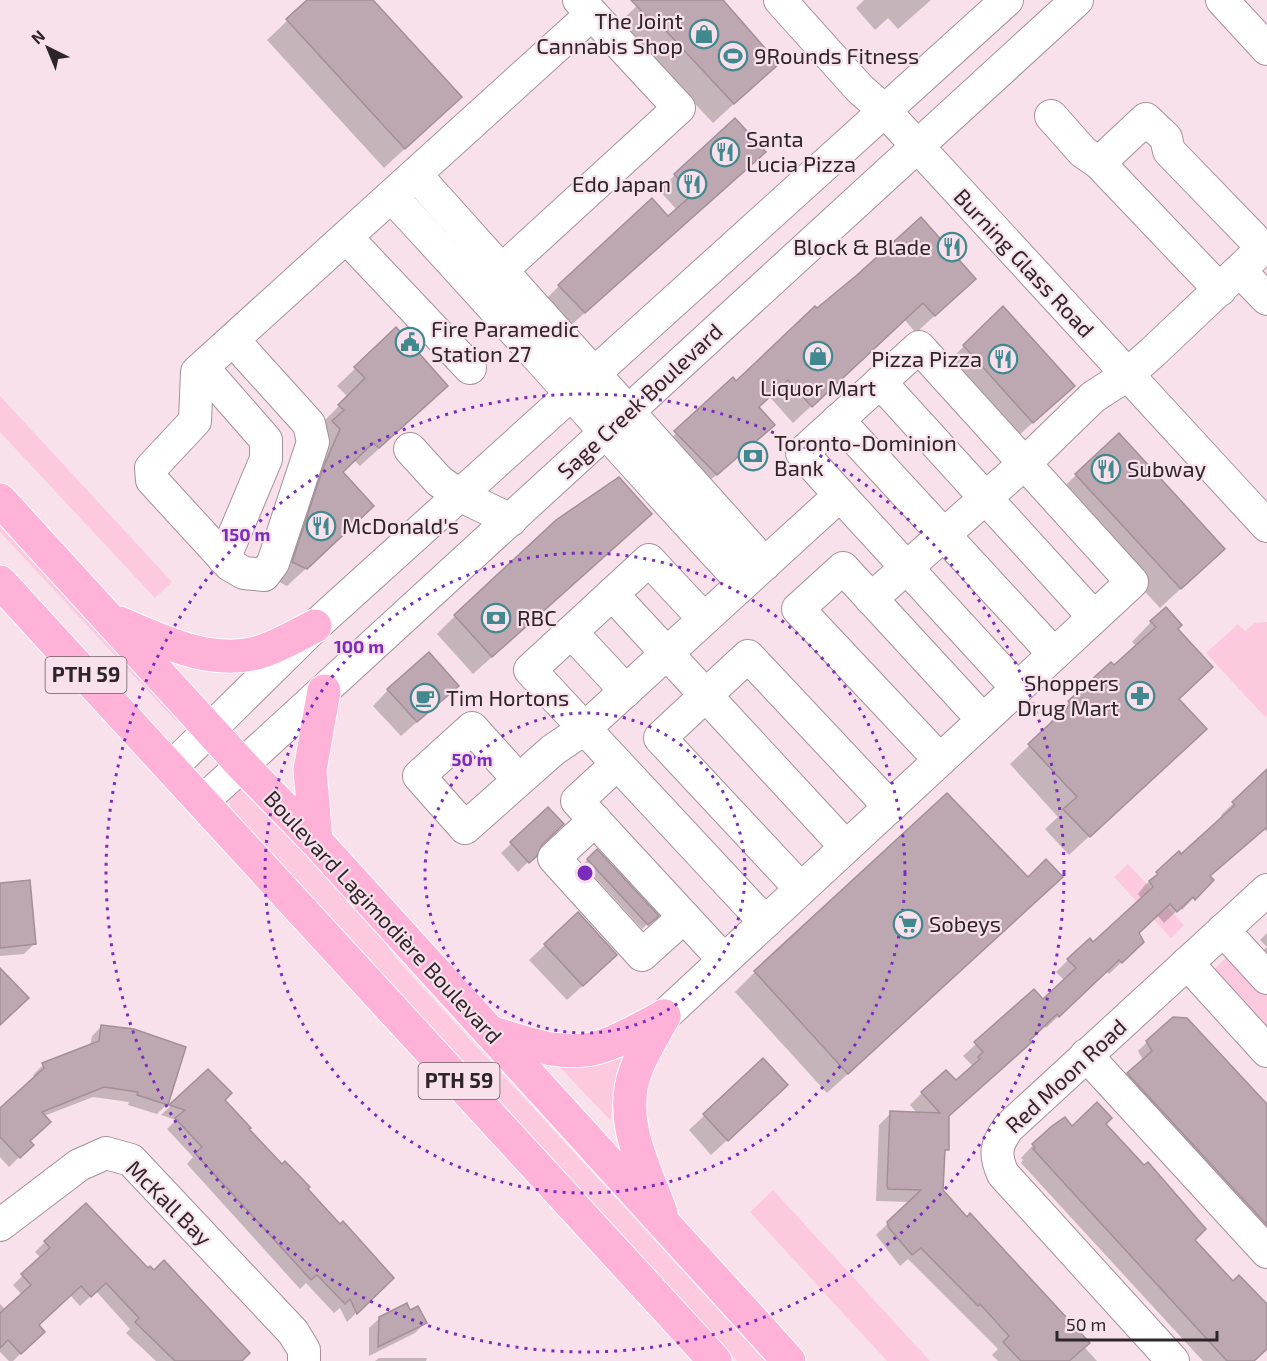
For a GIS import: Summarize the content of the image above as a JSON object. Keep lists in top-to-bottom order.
{
  "streets": {
    "main road": ["PTH 59", "Boulevard Lagimodière Boulevard"],
    "street": [
      "Burning Glass Road",
      "Sage Creek Boulevard",
      "Red Moon Road",
      "McKall Bay"
    ]
  },
  "crossings": [
    ["Burning Glass Road", "Sage Creek Boulevard"],
    ["Sage Creek Boulevard", "PTH 59"],
    ["Sage Creek Boulevard", "Boulevard Lagimodière Boulevard"]
  ],
  "places": {
    "shop": ["The Joint Cannabis Shop", "Liquor Mart"],
    "sports": ["9Rounds Fitness"],
    "restaurant": [
      "Santa Lucia Pizza",
      "Edo Japan",
      "Block & Blade",
      "Pizza Pizza",
      "Subway",
      "McDonald's"
    ],
    "public building": ["Fire Paramedic Station 27"],
    "bank": ["Toronto-Dominion Bank", "RBC"],
    "pharmacy": ["Shoppers Drug Mart"],
    "cafe": ["Tim Hortons"],
    "supermarket": ["Sobeys"]
  },
  "scale_bar": "50 m",
  "north": "top left",
  "rings": ["150 m", "100 m", "50 m"]
}
